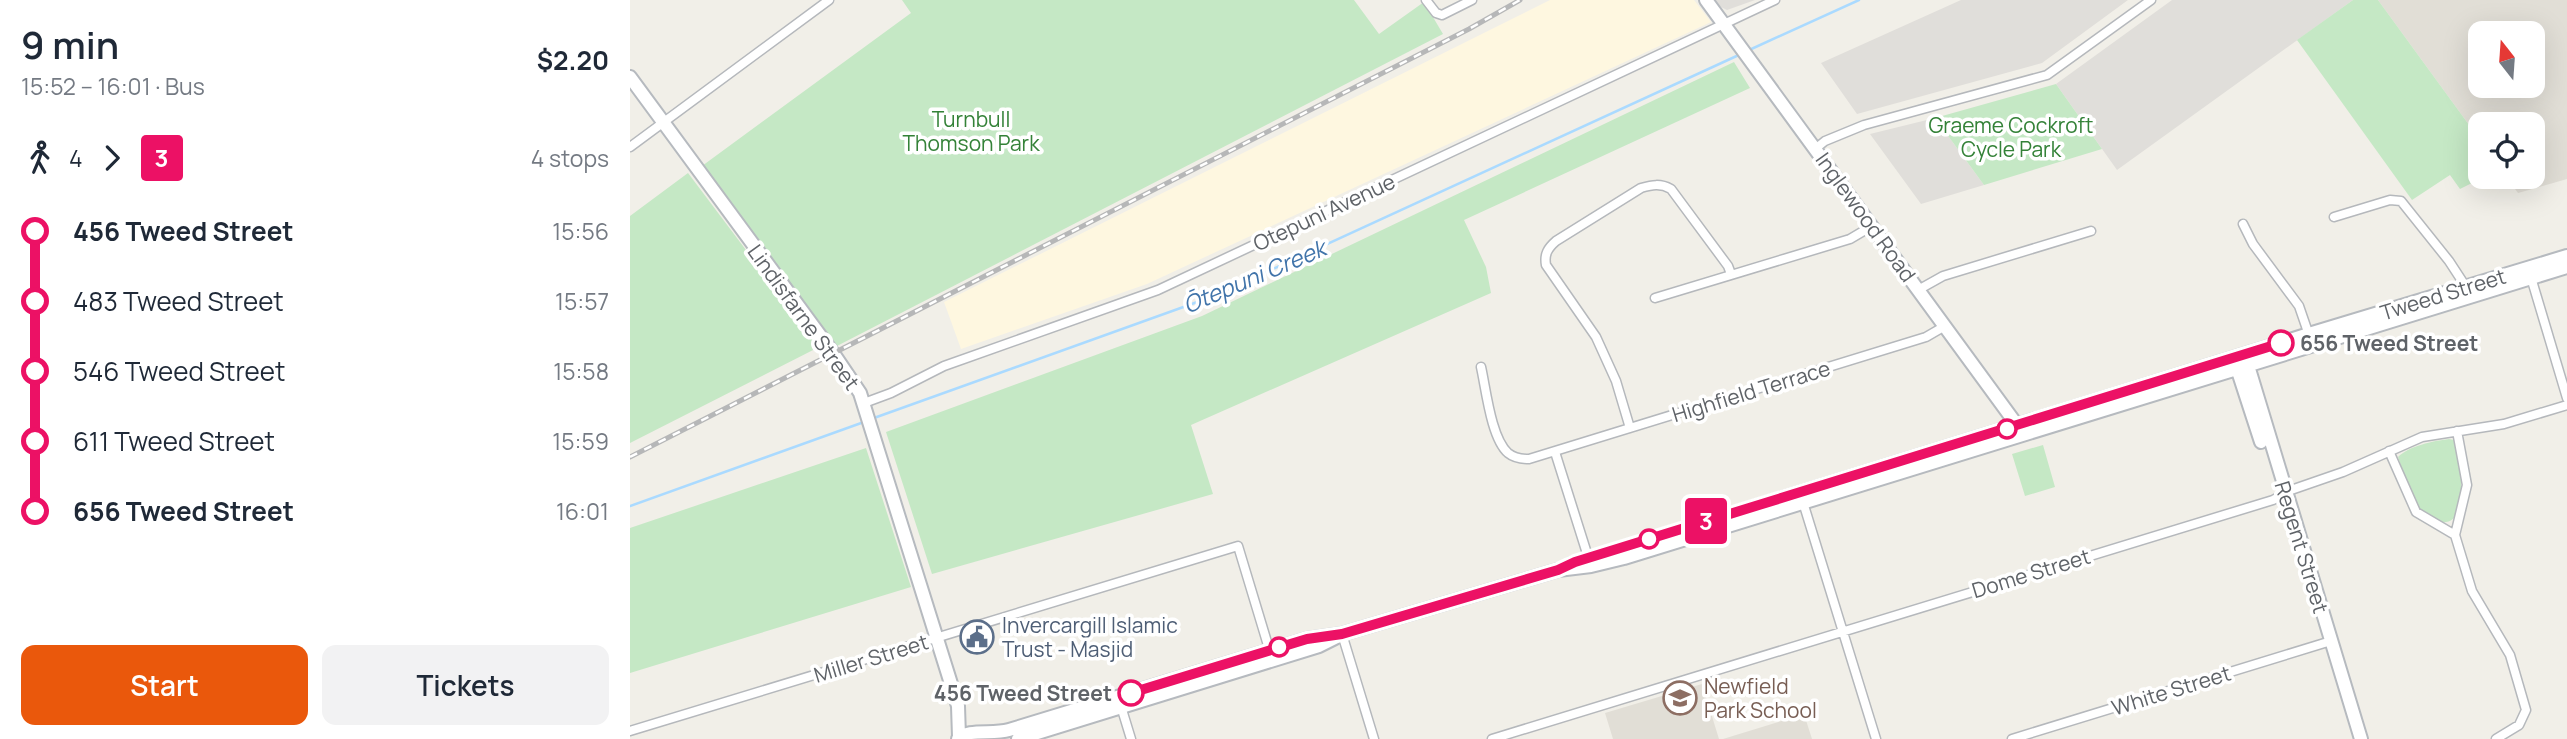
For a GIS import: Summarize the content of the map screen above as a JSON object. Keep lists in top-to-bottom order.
{
  "streets": {
    "main road": [
      "Inglewood Road",
      "Tweed Street",
      "Lindisfarne Street",
      "Regent Street"
    ],
    "street": [
      "Otepuni Avenue",
      "Highfield Terrace",
      "Dome Street",
      "Miller Street",
      "White Street"
    ]
  },
  "crossings": [
    ["Otepuni Avenue", "Inglewood Road"],
    ["Otepuni Avenue", "Lindisfarne Street"],
    ["Inglewood Road", "Tweed Street"],
    ["Inglewood Road", "Highfield Terrace"],
    ["Tweed Street", "Lindisfarne Street"],
    ["Tweed Street", "Regent Street"],
    ["Tweed Street", "Miller Street"],
    ["Lindisfarne Street", "Miller Street"],
    ["Regent Street", "Dome Street"],
    ["Regent Street", "White Street"]
  ],
  "water": ["Ōtepuni Creek"],
  "parks": ["Turnbull Thomson Park", "Graeme Cockroft Cycle Park"],
  "places": {
    "other": ["656 Tweed Street", "456 Tweed Street"],
    "public building": ["Invercargill Islamic Trust - Masjid"],
    "school or university": ["Newfield Park School"]
  },
  "lines": ["bus line 3"],
  "north": "top",
  "page": {
    "heading": ["9 min", "15:52 – 16:01 · Bus", "$2.20"],
    "on_map": "3",
    "legs": ["4", "3", "4 stops"],
    "list": [
      {
        "name": "456 Tweed Street",
        "value": "15:56"
      },
      {
        "name": "483 Tweed Street",
        "value": "15:57"
      },
      {
        "name": "546 Tweed Street",
        "value": "15:58"
      },
      {
        "name": "611 Tweed Street",
        "value": "15:59"
      },
      {
        "name": "656 Tweed Street",
        "value": "16:01"
      }
    ],
    "buttons": ["Start", "Tickets"]
  }
}
